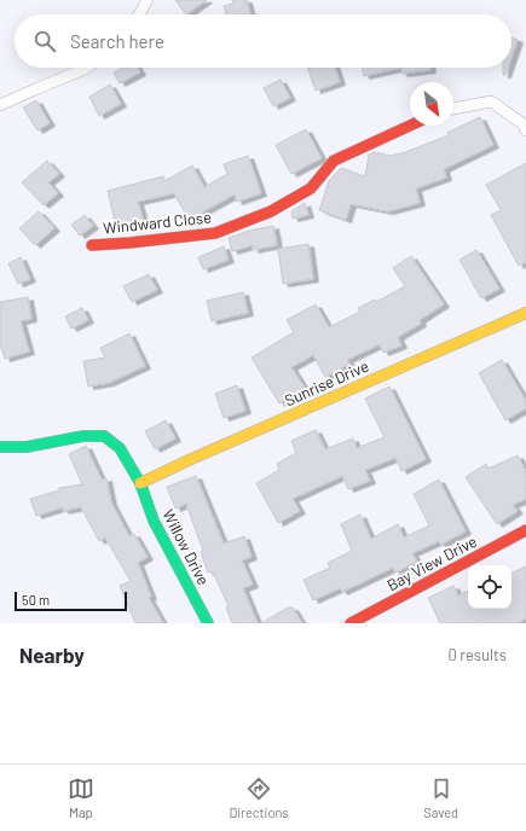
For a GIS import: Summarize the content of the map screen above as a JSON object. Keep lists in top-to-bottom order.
{
  "streets": {
    "street": [
      "Windward Close",
      "Sunrise Drive",
      "Willow Drive",
      "Bay View Drive"
    ]
  },
  "crossings": [
    ["Sunrise Drive", "Willow Drive"]
  ],
  "scale_bar": "50 m",
  "north": "bottom right",
  "page": {
    "search": "Search here",
    "scale": "50 m",
    "heading": ["Nearby", "0 results"],
    "nav": ["Map", "Directions", "Saved"]
  }
}
